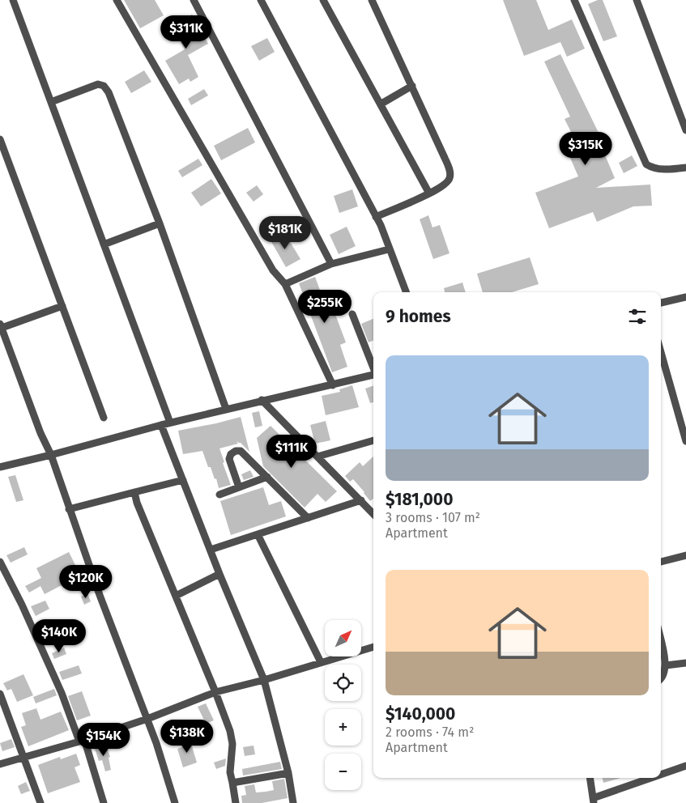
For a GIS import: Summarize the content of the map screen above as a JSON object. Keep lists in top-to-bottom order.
{
  "north": "top right",
  "page": {
    "price": [
      "$311K",
      "$315K",
      "$181K",
      "$255K",
      "$111K",
      "$120K",
      "$140K",
      "$138K",
      "$154K"
    ],
    "heading": "9 homes",
    "list": [
      {
        "name": "$181,000",
        "note": "3 rooms · 107 m² · Apartment"
      },
      {
        "name": "$140,000",
        "note": "2 rooms · 74 m² · Apartment"
      }
    ],
    "map_buttons": ["+", "−"]
  }
}
